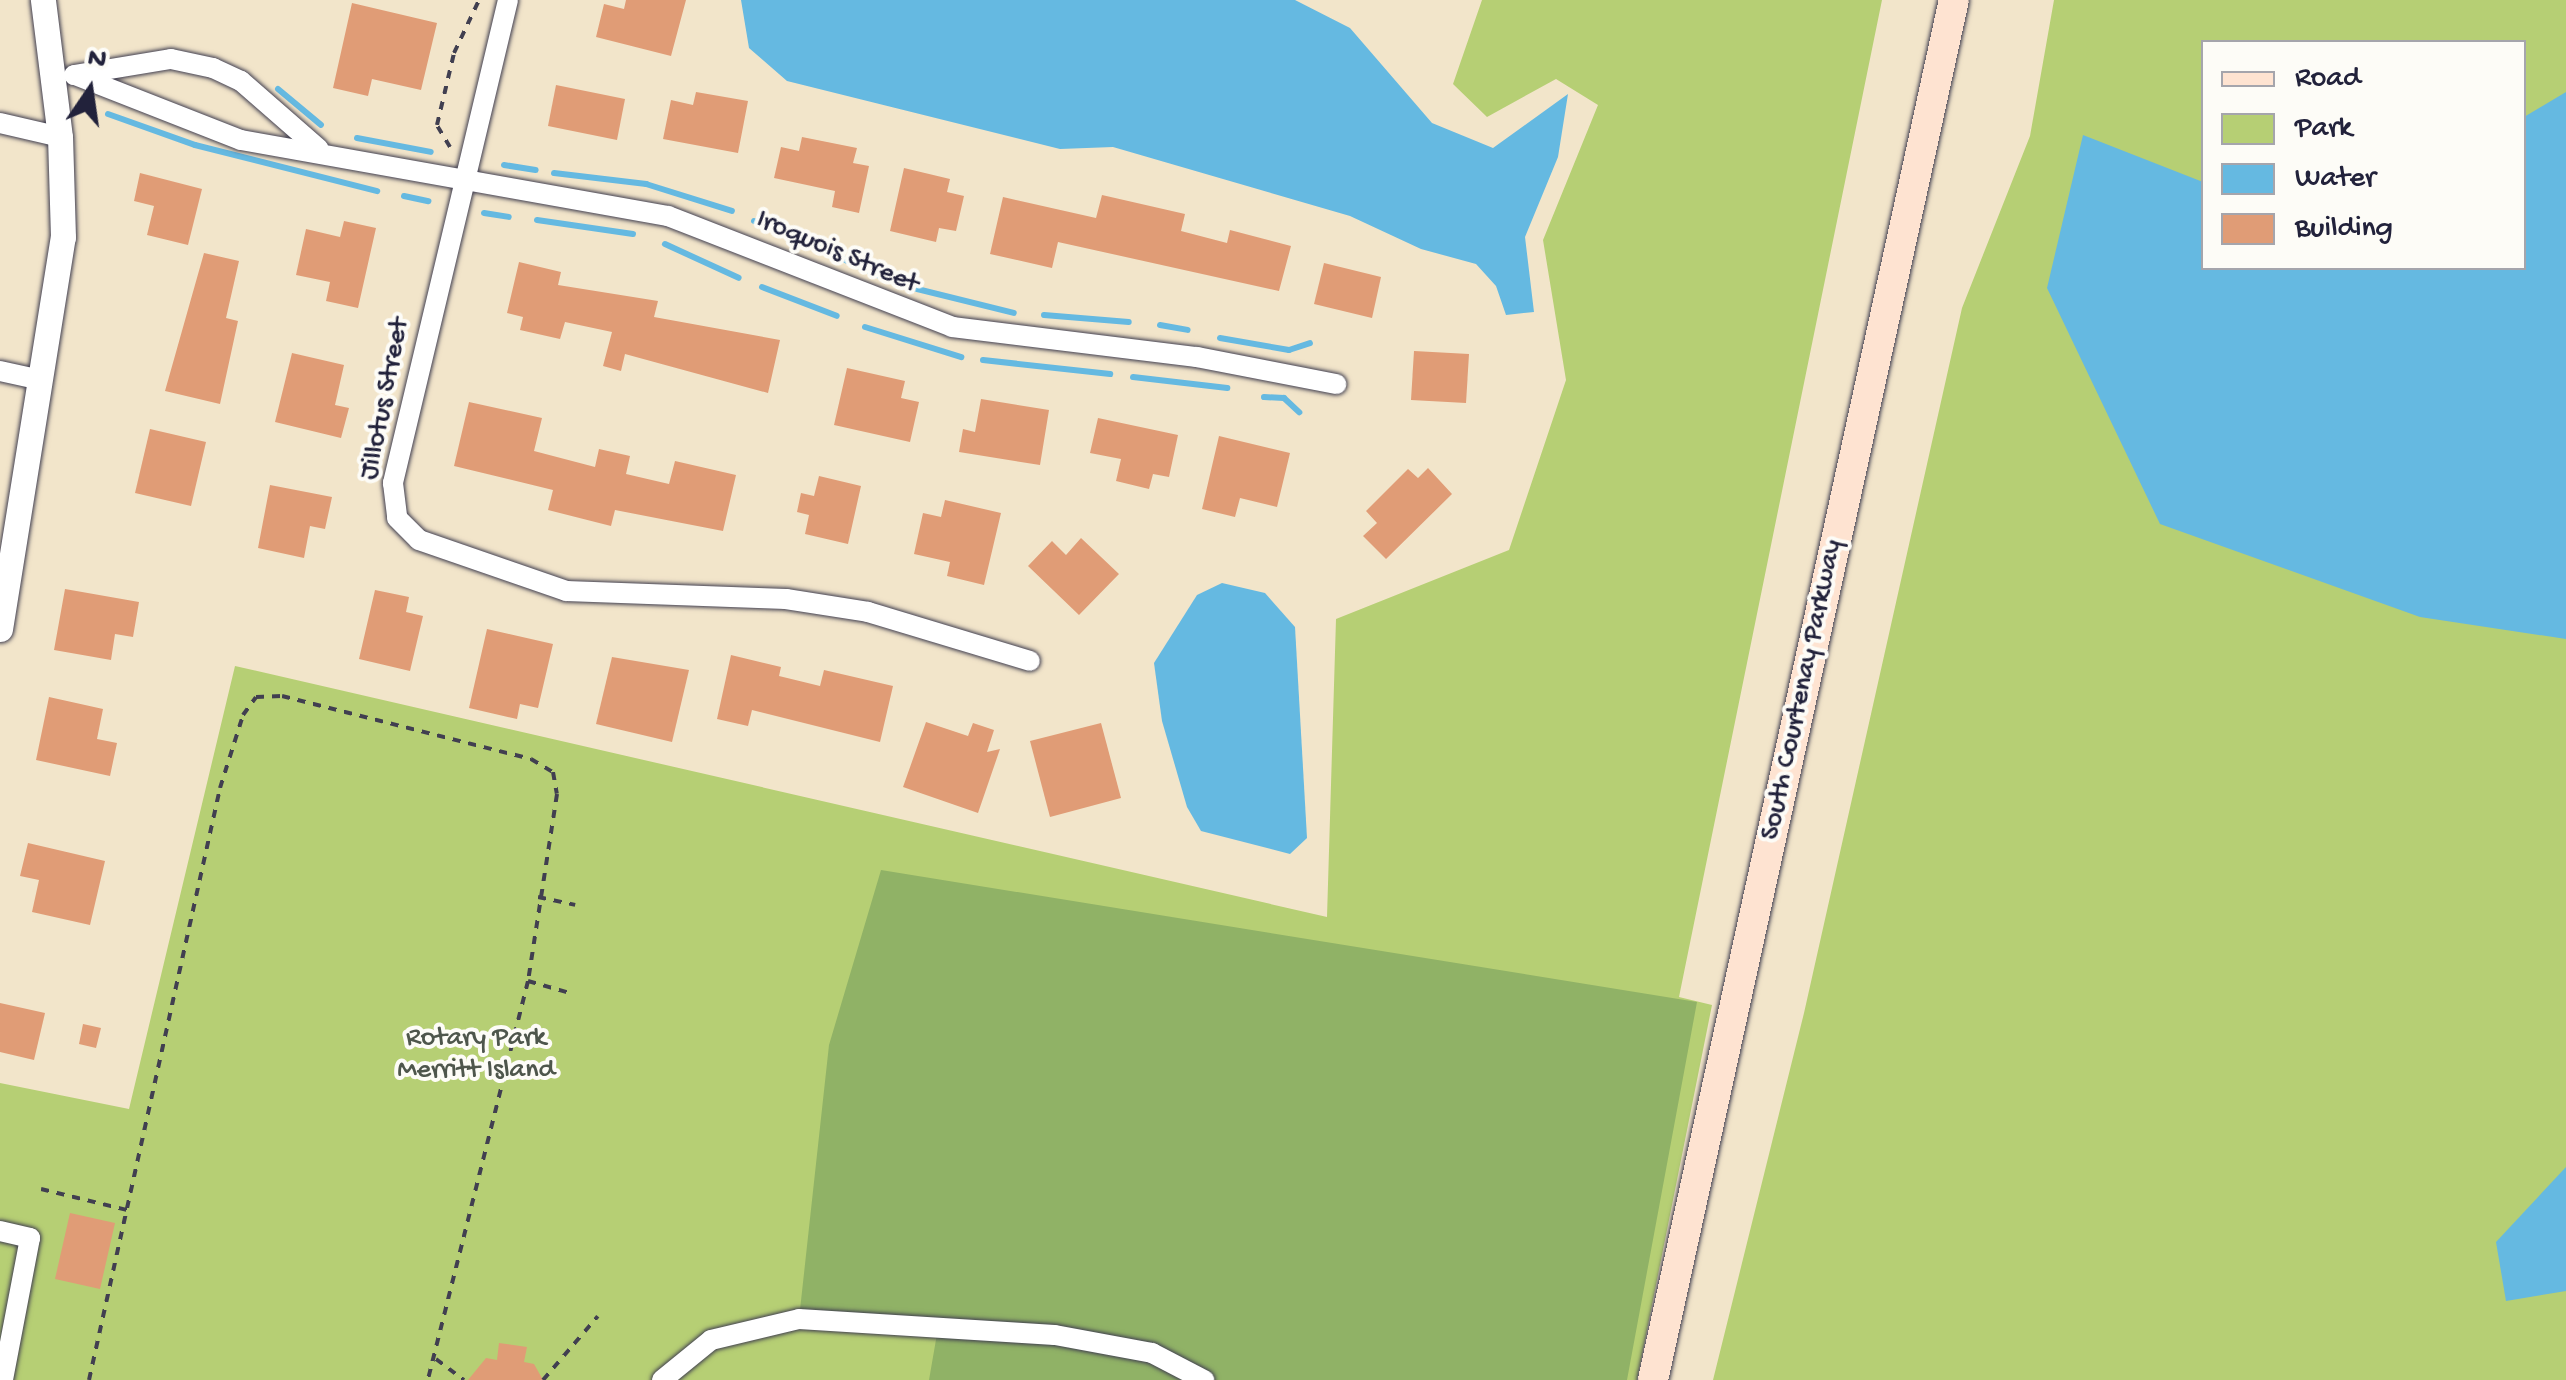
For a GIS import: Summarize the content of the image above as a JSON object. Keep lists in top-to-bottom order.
{
  "streets": {
    "main road": ["South Courtenay Parkway"],
    "street": ["Iroquois Street", "Jillotus Street"]
  },
  "crossings": [
    ["Iroquois Street", "Jillotus Street"]
  ],
  "parks": ["Rotary Park Merritt Island"],
  "legend": [
    "Road",
    "Park",
    "Water",
    "Building"
  ],
  "north": "top"
}
